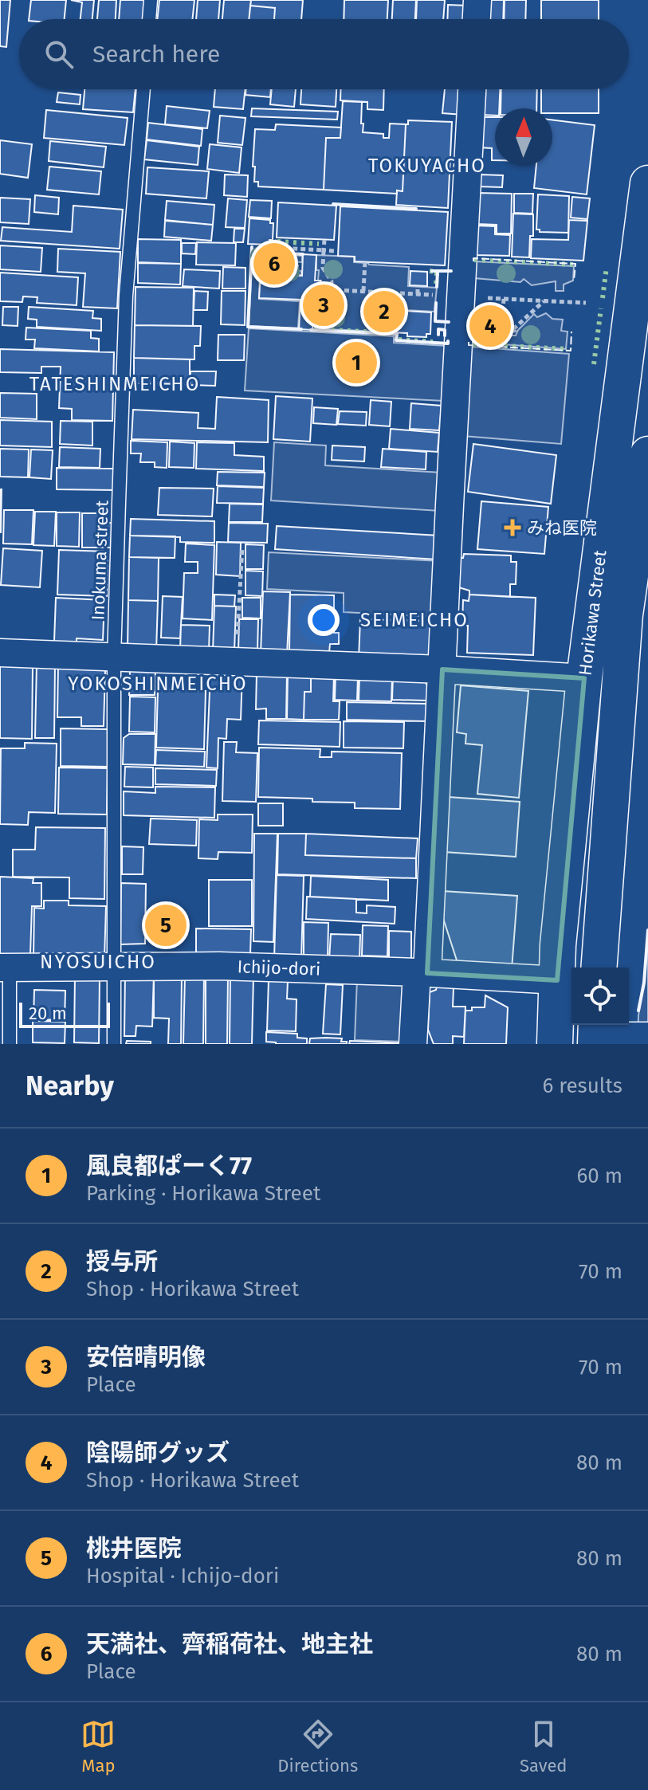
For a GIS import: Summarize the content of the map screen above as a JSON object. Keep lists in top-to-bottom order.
{
  "streets": {
    "main road": ["Horikawa Street"],
    "street": ["Ichijo-dori"],
    "lane": ["Inokuma street"]
  },
  "crossings": [
    ["Inokuma street", "Ichijo-dori"],
    ["Horikawa Street", "Ichijo-dori"]
  ],
  "districts": [
    "TOKUYACHO",
    "TATESHINMEICHO",
    "SEIMEICHO",
    "YOKOSHINMEICHO",
    "NYOSUICHO"
  ],
  "places": {
    "health": ["みね医院"]
  },
  "scale_bar": "20 m",
  "north": "top",
  "page": {
    "search": "Search here",
    "pins": [
      "6",
      "3",
      "2",
      "4",
      "1",
      "5"
    ],
    "scale": "20 m",
    "heading": ["Nearby", "6 results"],
    "list": [
      {
        "mark": "1",
        "name": "風良都ぱーく77",
        "note": "Parking · Horikawa Street",
        "value": "60 m"
      },
      {
        "mark": "2",
        "name": "授与所",
        "note": "Shop · Horikawa Street",
        "value": "70 m"
      },
      {
        "mark": "3",
        "name": "安倍晴明像",
        "note": "Place",
        "value": "70 m"
      },
      {
        "mark": "4",
        "name": "陰陽師グッズ",
        "note": "Shop · Horikawa Street",
        "value": "80 m"
      },
      {
        "mark": "5",
        "name": "桃井医院",
        "note": "Hospital · Ichijo-dori",
        "value": "80 m"
      },
      {
        "mark": "6",
        "name": "天満社、齊稲荷社、地主社",
        "note": "Place",
        "value": "80 m"
      }
    ],
    "nav": ["Map", "Directions", "Saved"]
  }
}
